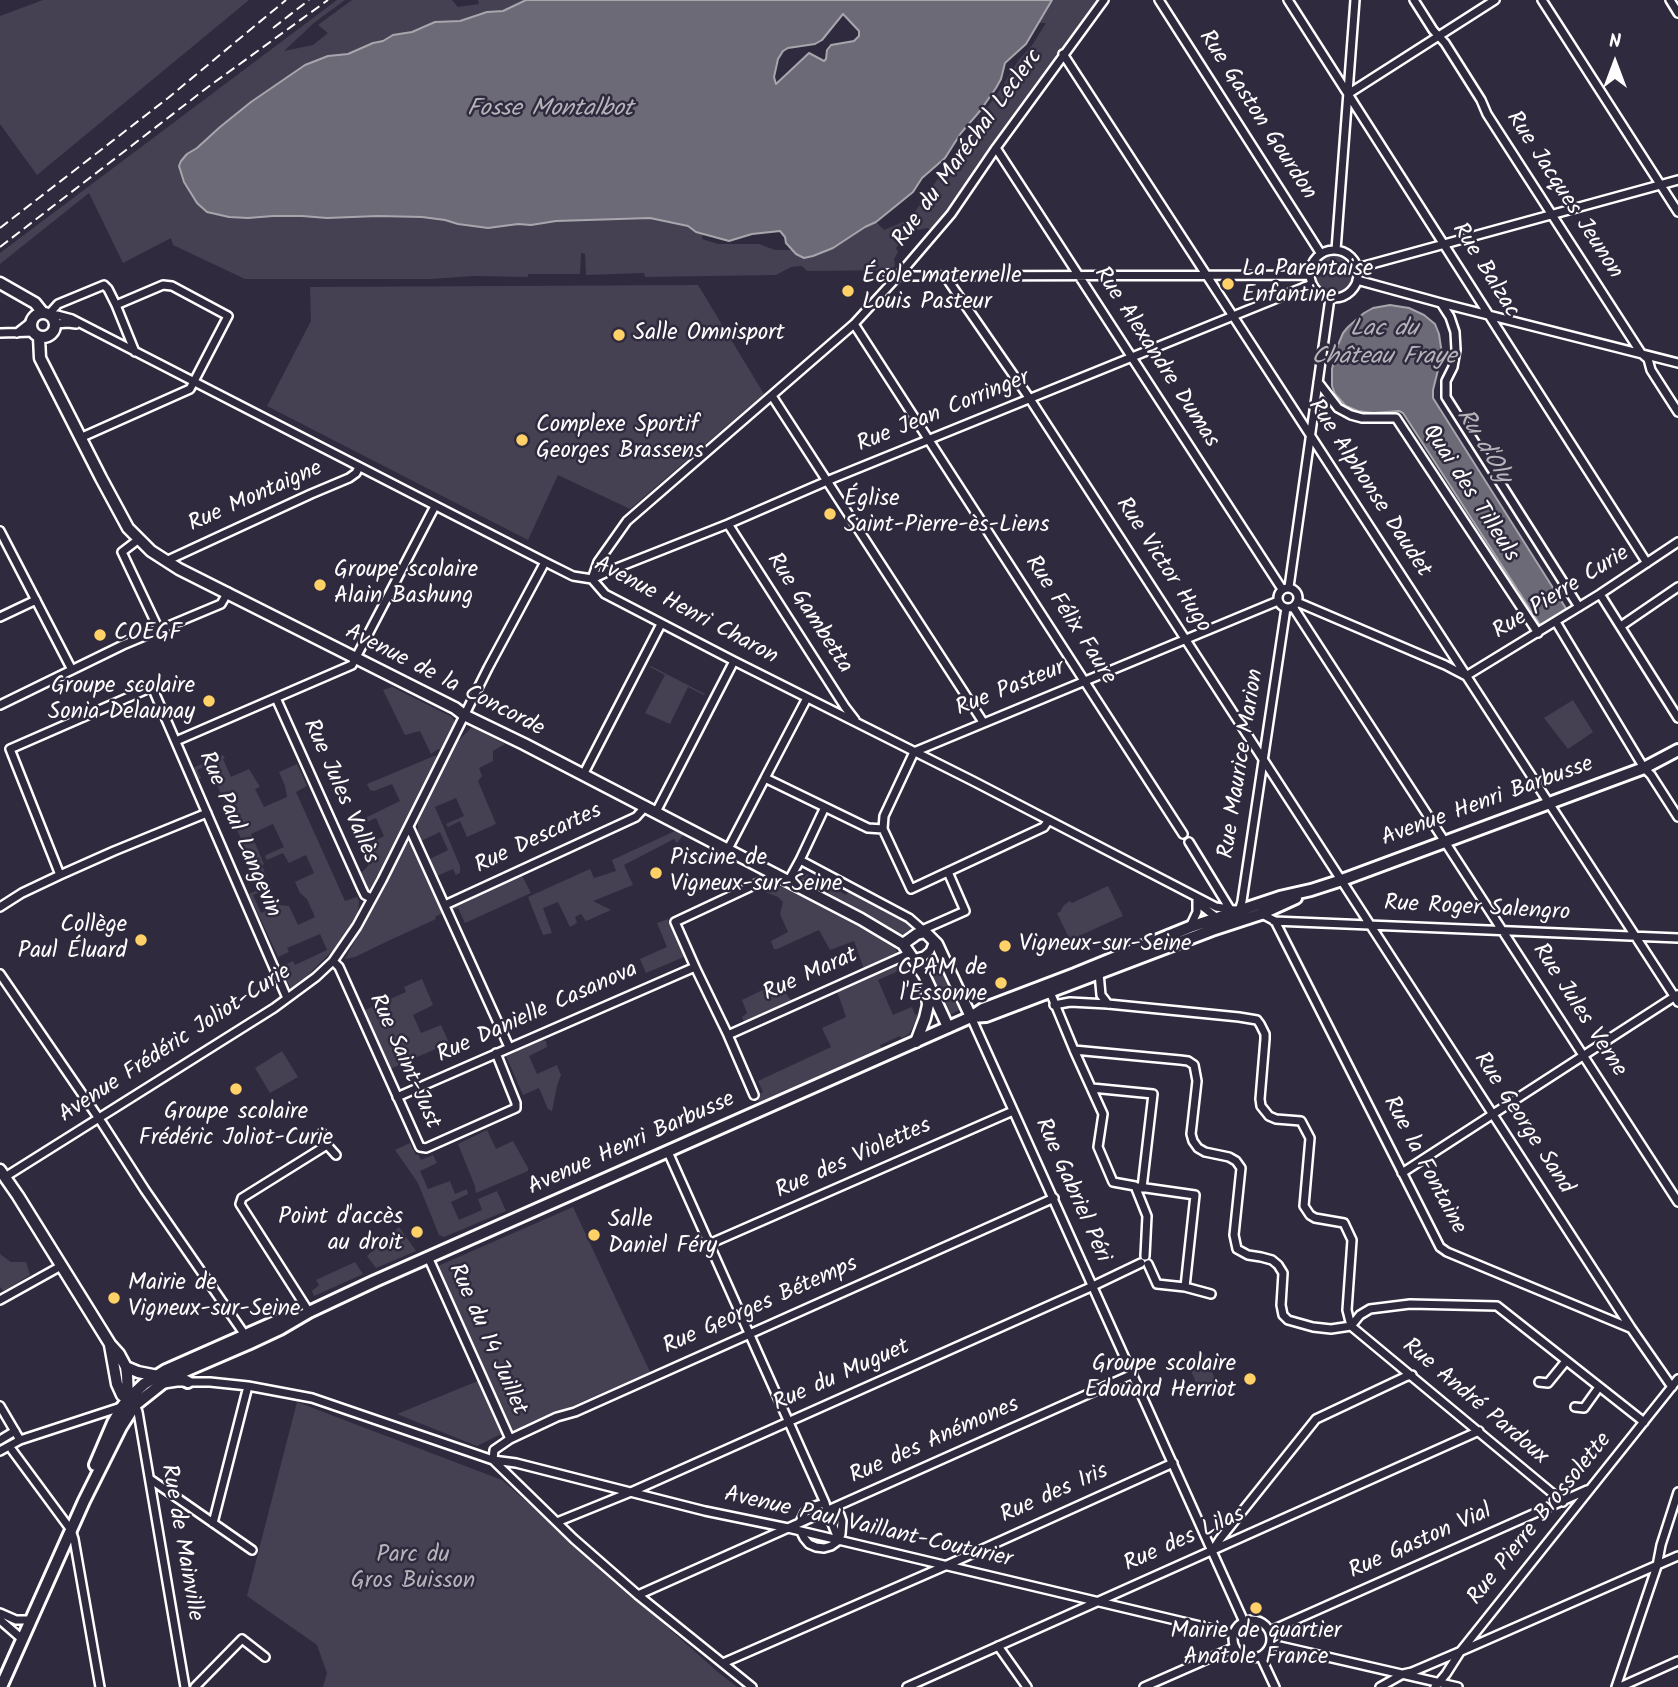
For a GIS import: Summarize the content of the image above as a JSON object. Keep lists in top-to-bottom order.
{
  "streets": {
    "main road": ["Avenue Henri Barbusse"],
    "street": [
      "Rue Gaston Gourdon",
      "Rue du Maréchal Leclerc",
      "Rue Jacques Jeunon",
      "Rue Balzac",
      "Rue Alexandre Dumas",
      "Rue Jean Corringer",
      "Rue Alphonse Daudet",
      "Quai des Tilleuls",
      "Rue Montaigne",
      "Rue Victor Hugo",
      "Rue Pierre Curie",
      "Avenue Henri Charon",
      "Rue Gambetta",
      "Rue Félix Faure",
      "Avenue de la Concorde",
      "Rue Pasteur",
      "Rue Maurice Marion",
      "Rue Jules Vallès",
      "Rue Paul Langevin",
      "Rue Descartes",
      "Rue Roger Salengro",
      "Rue Marat",
      "Rue Jules Verne",
      "Rue Danielle Casanova",
      "Avenue Frédéric Joliot-Curie",
      "Rue Saint-Just",
      "Rue George Sand",
      "Rue des Violettes",
      "Rue la Fontaine",
      "Rue Gabriel Péri",
      "Rue Georges Bétemps",
      "Rue du 14 Juillet",
      "Rue du Muguet",
      "Rue André Pardoux",
      "Rue des Anémones",
      "Rue des Iris",
      "Rue Pierre Brossolette",
      "Avenue Paul Vaillant-Couturier",
      "Rue des Lilas",
      "Rue de Mainville",
      "Rue Gaston Vial"
    ]
  },
  "crossings": [
    ["Rue Gaston Gourdon", "Rue Jean Corringer"],
    ["Rue du Maréchal Leclerc", "Rue Alexandre Dumas"],
    ["Rue du Maréchal Leclerc", "Rue Jean Corringer"],
    ["Rue du Maréchal Leclerc", "Rue Alphonse Daudet"],
    ["Rue du Maréchal Leclerc", "Avenue Henri Charon"],
    ["Rue du Maréchal Leclerc", "Rue Félix Faure"],
    ["Rue Balzac", "Rue Pierre Curie"],
    ["Rue Alexandre Dumas", "Rue Jean Corringer"],
    ["Rue Alexandre Dumas", "Rue Maurice Marion"],
    ["Rue Jean Corringer", "Rue Alphonse Daudet"],
    ["Rue Jean Corringer", "Rue Victor Hugo"],
    ["Rue Jean Corringer", "Avenue Henri Charon"],
    ["Rue Jean Corringer", "Rue Gambetta"],
    ["Rue Jean Corringer", "Rue Félix Faure"],
    ["Rue Alphonse Daudet", "Rue Pierre Curie"],
    ["Rue Alphonse Daudet", "Avenue Henri Barbusse"],
    ["Rue Alphonse Daudet", "Rue Roger Salengro"],
    ["Quai des Tilleuls", "Rue Pierre Curie"],
    ["Rue Montaigne", "Avenue Henri Charon"],
    ["Rue Montaigne", "Avenue de la Concorde"],
    ["Rue Victor Hugo", "Rue Pasteur"],
    ["Rue Victor Hugo", "Rue Maurice Marion"],
    ["Rue Victor Hugo", "Avenue Henri Barbusse"],
    ["Rue Victor Hugo", "Rue George Sand"],
    ["Avenue Henri Charon", "Rue Gambetta"],
    ["Avenue Henri Charon", "Rue Pasteur"],
    ["Avenue Henri Charon", "Avenue Henri Barbusse"],
    ["Avenue Henri Charon", "Avenue Frédéric Joliot-Curie"],
    ["Rue Félix Faure", "Rue Pasteur"],
    ["Avenue de la Concorde", "Avenue Henri Barbusse"],
    ["Avenue de la Concorde", "Rue Descartes"],
    ["Avenue de la Concorde", "Rue Marat"],
    ["Avenue de la Concorde", "Avenue Frédéric Joliot-Curie"],
    ["Rue Maurice Marion", "Avenue Henri Barbusse"],
    ["Rue Maurice Marion", "Rue Roger Salengro"],
    ["Rue Jules Vallès", "Avenue Frédéric Joliot-Curie"],
    ["Avenue Henri Barbusse", "Rue Roger Salengro"],
    ["Avenue Henri Barbusse", "Rue Jules Verne"],
    ["Avenue Henri Barbusse", "Rue George Sand"],
    ["Avenue Henri Barbusse", "Rue Gabriel Péri"],
    ["Avenue Henri Barbusse", "Rue du 14 Juillet"],
    ["Avenue Henri Barbusse", "Avenue Paul Vaillant-Couturier"],
    ["Avenue Henri Barbusse", "Rue de Mainville"],
    ["Rue Paul Langevin", "Avenue Frédéric Joliot-Curie"],
    ["Rue Roger Salengro", "Rue Jules Verne"],
    ["Rue Roger Salengro", "Rue George Sand"],
    ["Rue Roger Salengro", "Rue la Fontaine"],
    ["Rue Marat", "Rue Gabriel Péri"],
    ["Rue Danielle Casanova", "Rue Saint-Just"],
    ["Avenue Frédéric Joliot-Curie", "Rue Saint-Just"],
    ["Rue George Sand", "Rue la Fontaine"],
    ["Rue George Sand", "Rue Pierre Brossolette"],
    ["Rue des Violettes", "Rue Gabriel Péri"],
    ["Rue Gabriel Péri", "Rue Georges Bétemps"],
    ["Rue Gabriel Péri", "Rue du Muguet"],
    ["Rue Gabriel Péri", "Rue des Anémones"],
    ["Rue Gabriel Péri", "Rue des Iris"],
    ["Rue Gabriel Péri", "Avenue Paul Vaillant-Couturier"],
    ["Rue Gabriel Péri", "Rue des Lilas"],
    ["Rue Gabriel Péri", "Rue Gaston Vial"],
    ["Rue Georges Bétemps", "Rue du 14 Juillet"],
    ["Rue Georges Bétemps", "Avenue Paul Vaillant-Couturier"],
    ["Rue du Muguet", "Avenue Paul Vaillant-Couturier"],
    ["Rue André Pardoux", "Rue Pierre Brossolette"],
    ["Rue André Pardoux", "Rue des Lilas"],
    ["Rue André Pardoux", "Rue Gaston Vial"],
    ["Rue des Anémones", "Avenue Paul Vaillant-Couturier"],
    ["Rue des Iris", "Avenue Paul Vaillant-Couturier"],
    ["Rue Pierre Brossolette", "Rue Gaston Vial"],
    ["Avenue Paul Vaillant-Couturier", "Rue des Lilas"],
    ["Avenue Paul Vaillant-Couturier", "Rue Gaston Vial"]
  ],
  "water": ["Fosse Montalbot", "Lac du Château Fraye", "Ru d'Oly"],
  "parks": ["Parc du Gros Buisson"],
  "places": [
    "La Parentaise Enfantine",
    "École maternelle Louis Pasteur",
    "Salle Omnisport",
    "Complexe Sportif Georges Brassens",
    "Église Saint-Pierre-ès-Liens",
    "Groupe scolaire Alain Bashung",
    "COEGF",
    "Groupe scolaire Sonia Delaunay",
    "Piscine de Vigneux-sur-Seine",
    "Collège Paul Éluard",
    "Vigneux-sur-Seine",
    "CPAM de l'Essonne",
    "Groupe scolaire Frédéric Joliot-Curie",
    "Point d'accès au droit",
    "Salle Daniel Féry",
    "Mairie de Vigneux-sur-Seine",
    "Groupe scolaire Edouard Herriot",
    "Mairie de quartier Anatole France"
  ],
  "north": "top"
}
